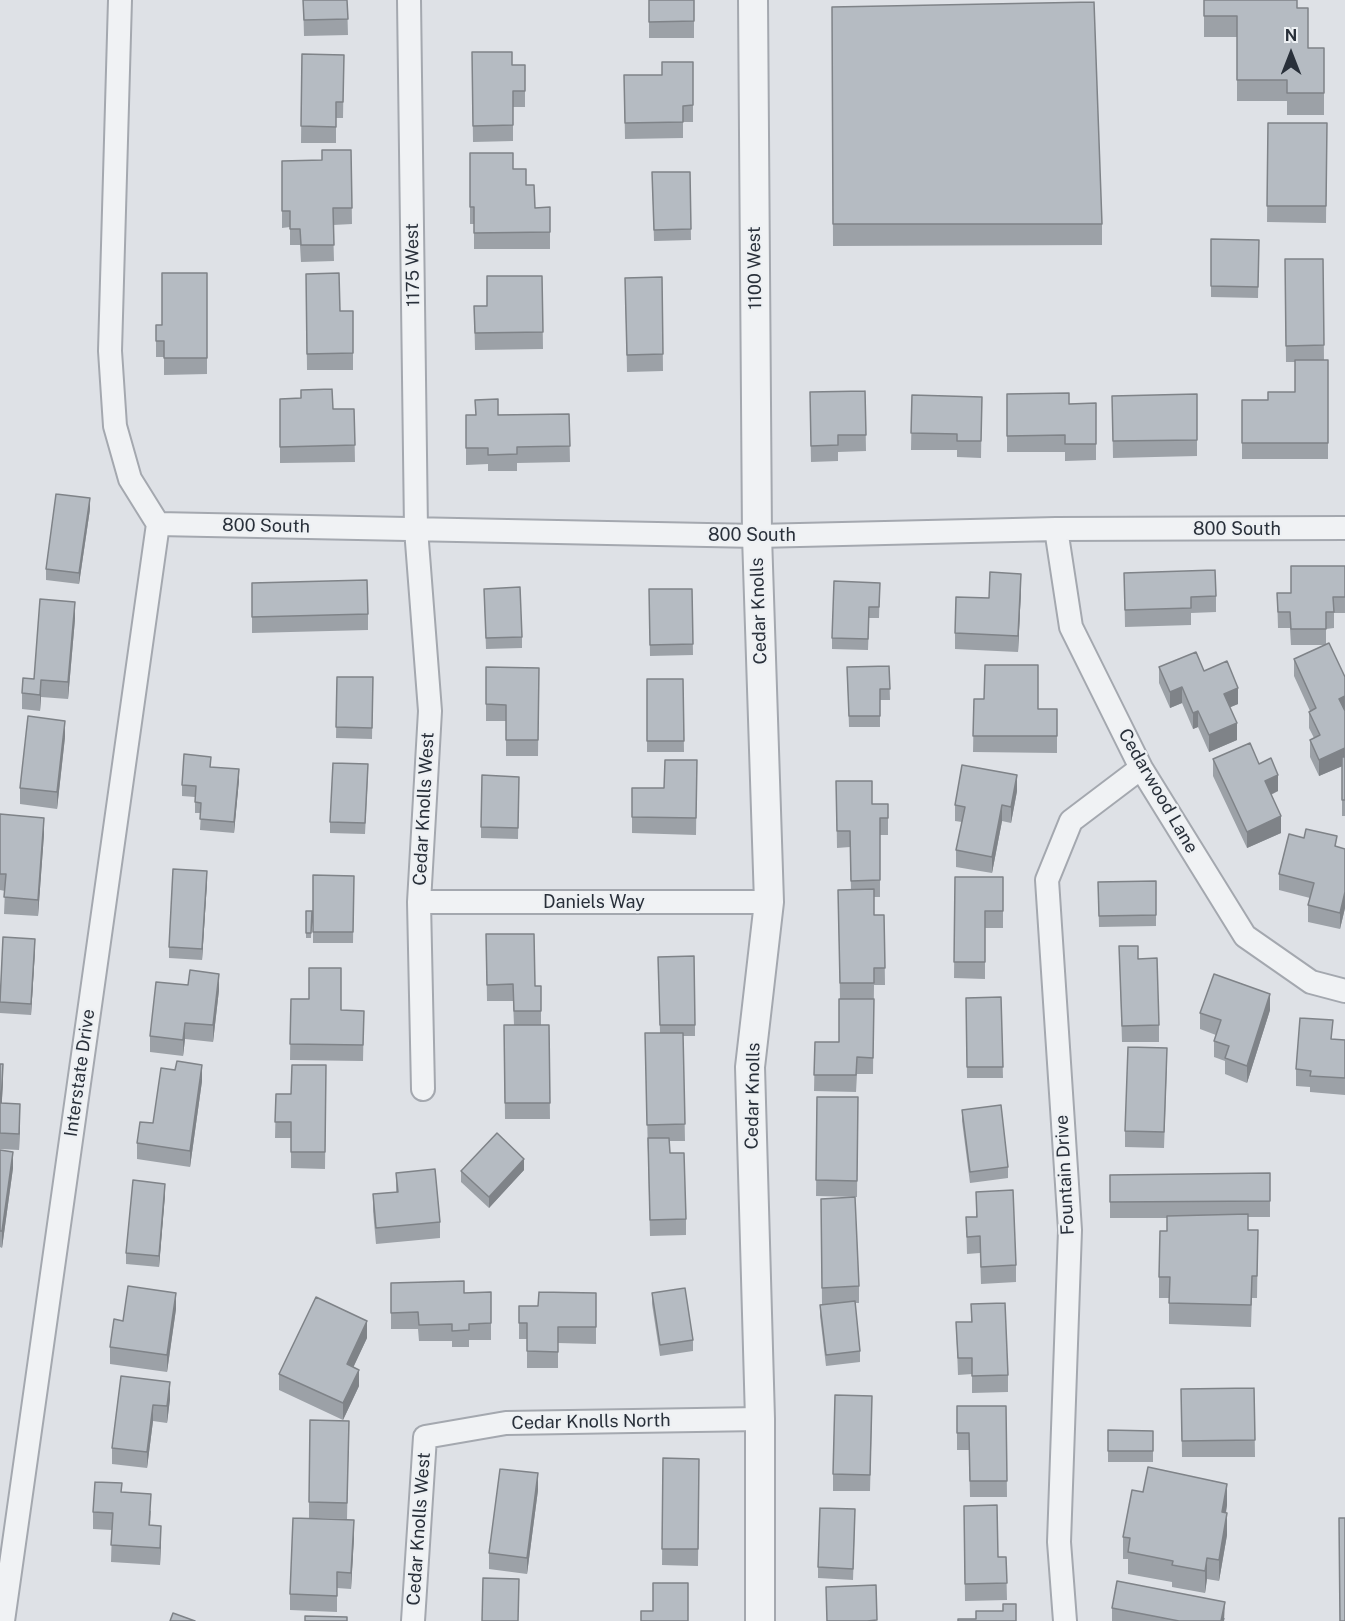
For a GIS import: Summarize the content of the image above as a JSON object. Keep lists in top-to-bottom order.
{
  "streets": {
    "street": [
      "1175 West",
      "1100 West",
      "800 South",
      "Cedar Knolls",
      "Cedarwood Lane",
      "Cedar Knolls West",
      "Daniels Way",
      "Interstate Drive",
      "Fountain Drive",
      "Cedar Knolls North"
    ]
  },
  "crossings": [
    ["1175 West", "800 South"],
    ["1175 West", "Cedar Knolls West"],
    ["1100 West", "800 South"],
    ["1100 West", "Cedar Knolls"],
    ["800 South", "Cedar Knolls"],
    ["800 South", "Cedarwood Lane"],
    ["800 South", "Cedar Knolls West"],
    ["800 South", "Interstate Drive"],
    ["Cedar Knolls", "Daniels Way"],
    ["Cedar Knolls", "Cedar Knolls North"],
    ["Cedarwood Lane", "Fountain Drive"],
    ["Cedar Knolls West", "Daniels Way"],
    ["Cedar Knolls West", "Cedar Knolls North"]
  ],
  "north": "top"
}
